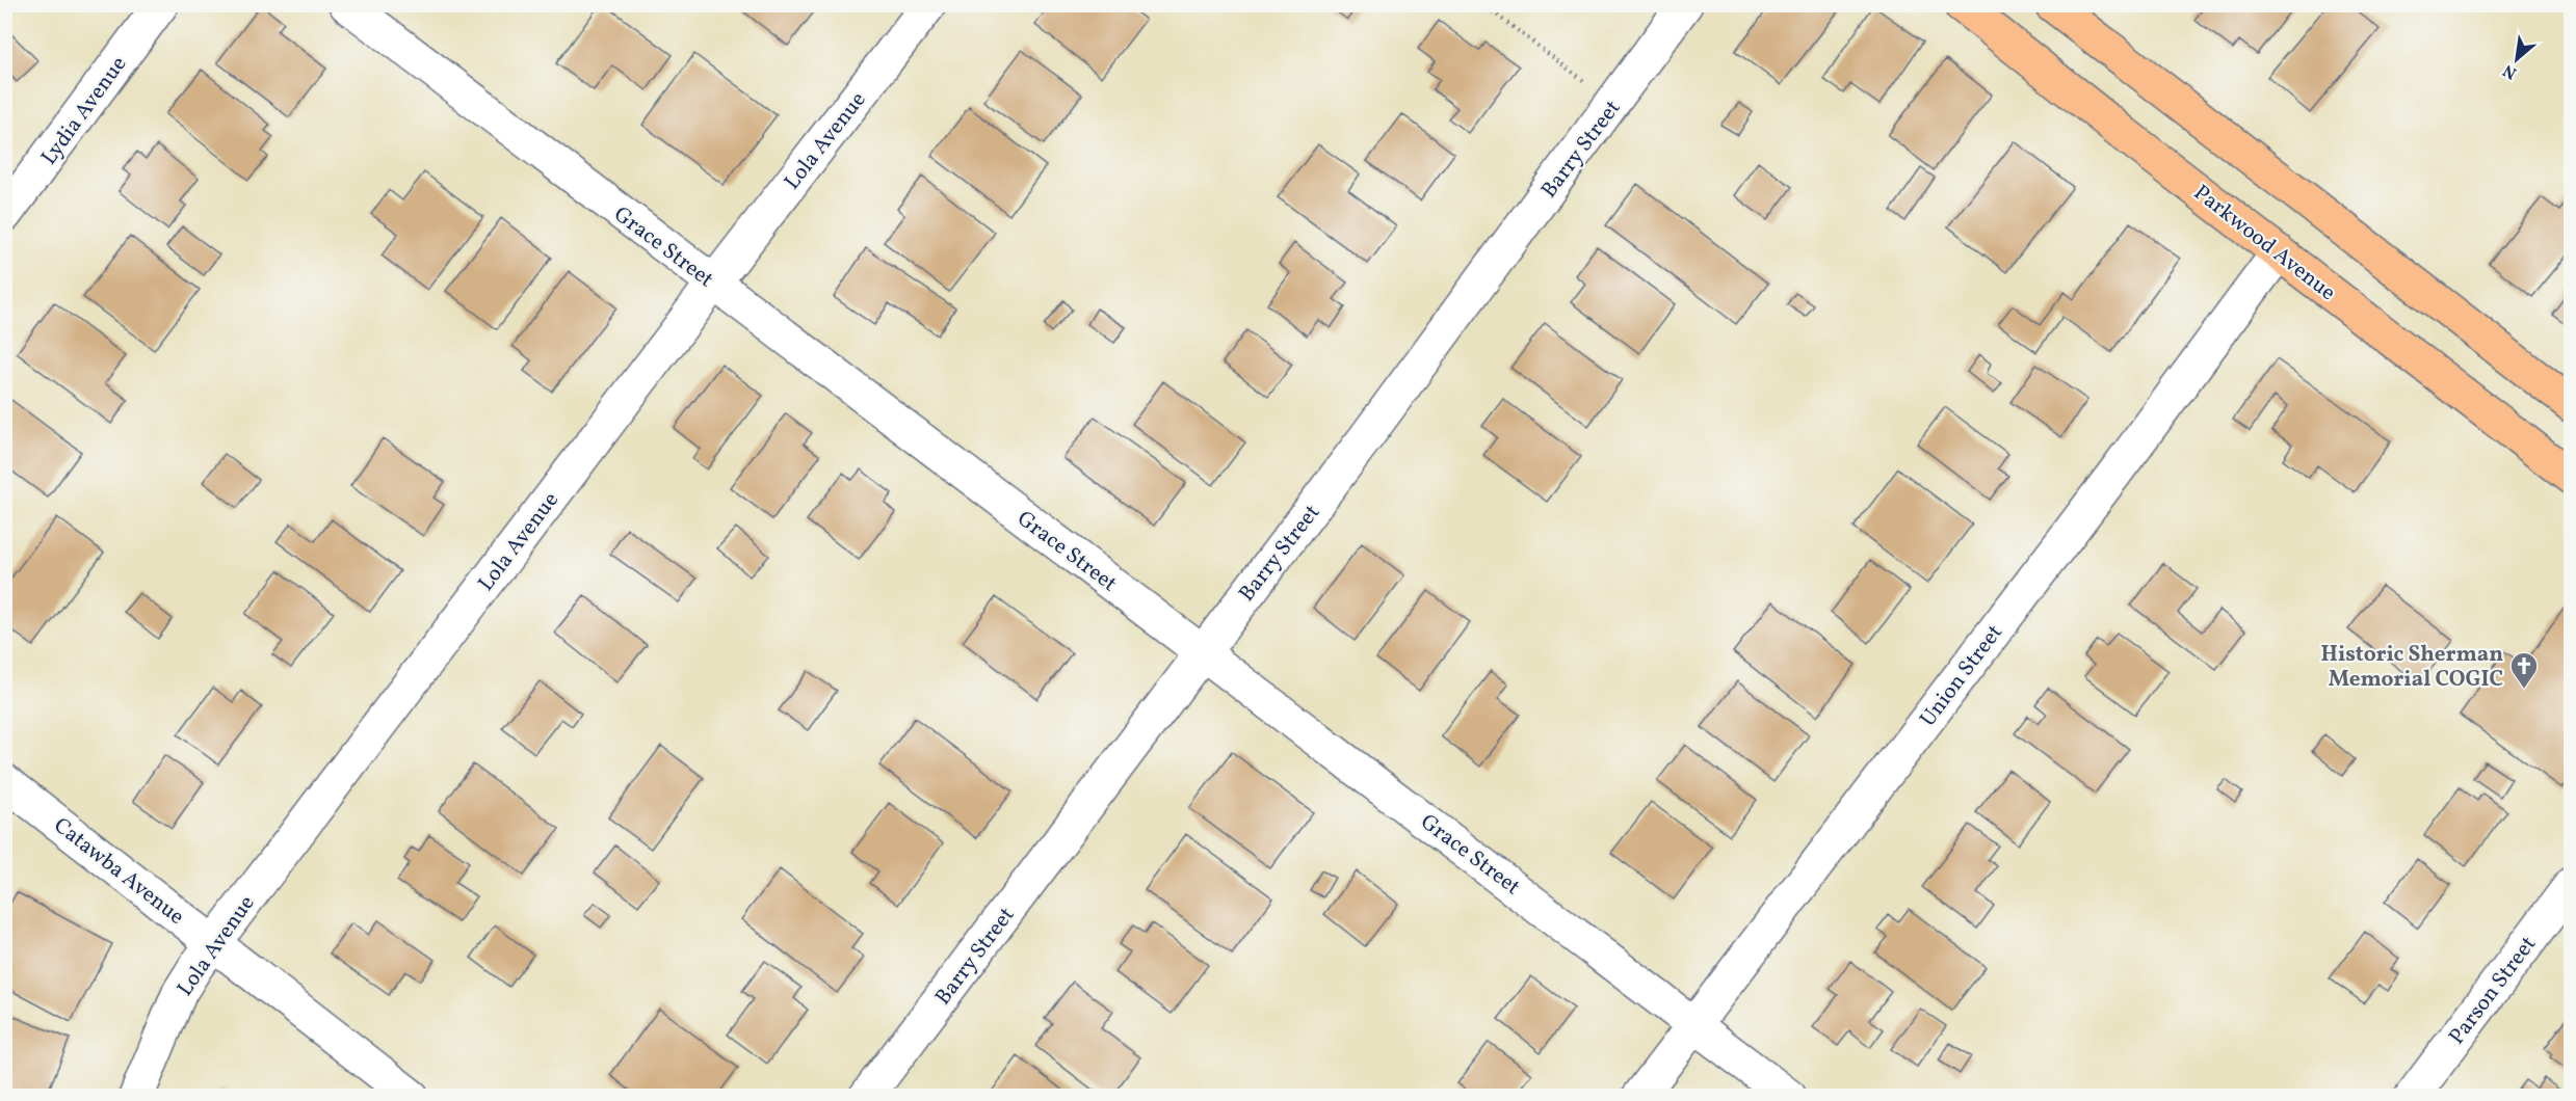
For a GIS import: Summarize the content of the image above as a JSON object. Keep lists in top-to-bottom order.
{
  "streets": {
    "main road": ["Parkwood Avenue"],
    "street": [
      "Lydia Avenue",
      "Lola Avenue",
      "Barry Street",
      "Grace Street",
      "Union Street",
      "Catawba Avenue",
      "Parson Street"
    ]
  },
  "crossings": [
    ["Lola Avenue", "Grace Street"],
    ["Lola Avenue", "Catawba Avenue"],
    ["Barry Street", "Grace Street"],
    ["Parkwood Avenue", "Union Street"],
    ["Grace Street", "Union Street"]
  ],
  "places": {
    "church": ["Historic Sherman Memorial COGIC"]
  },
  "north": "bottom left"
}
